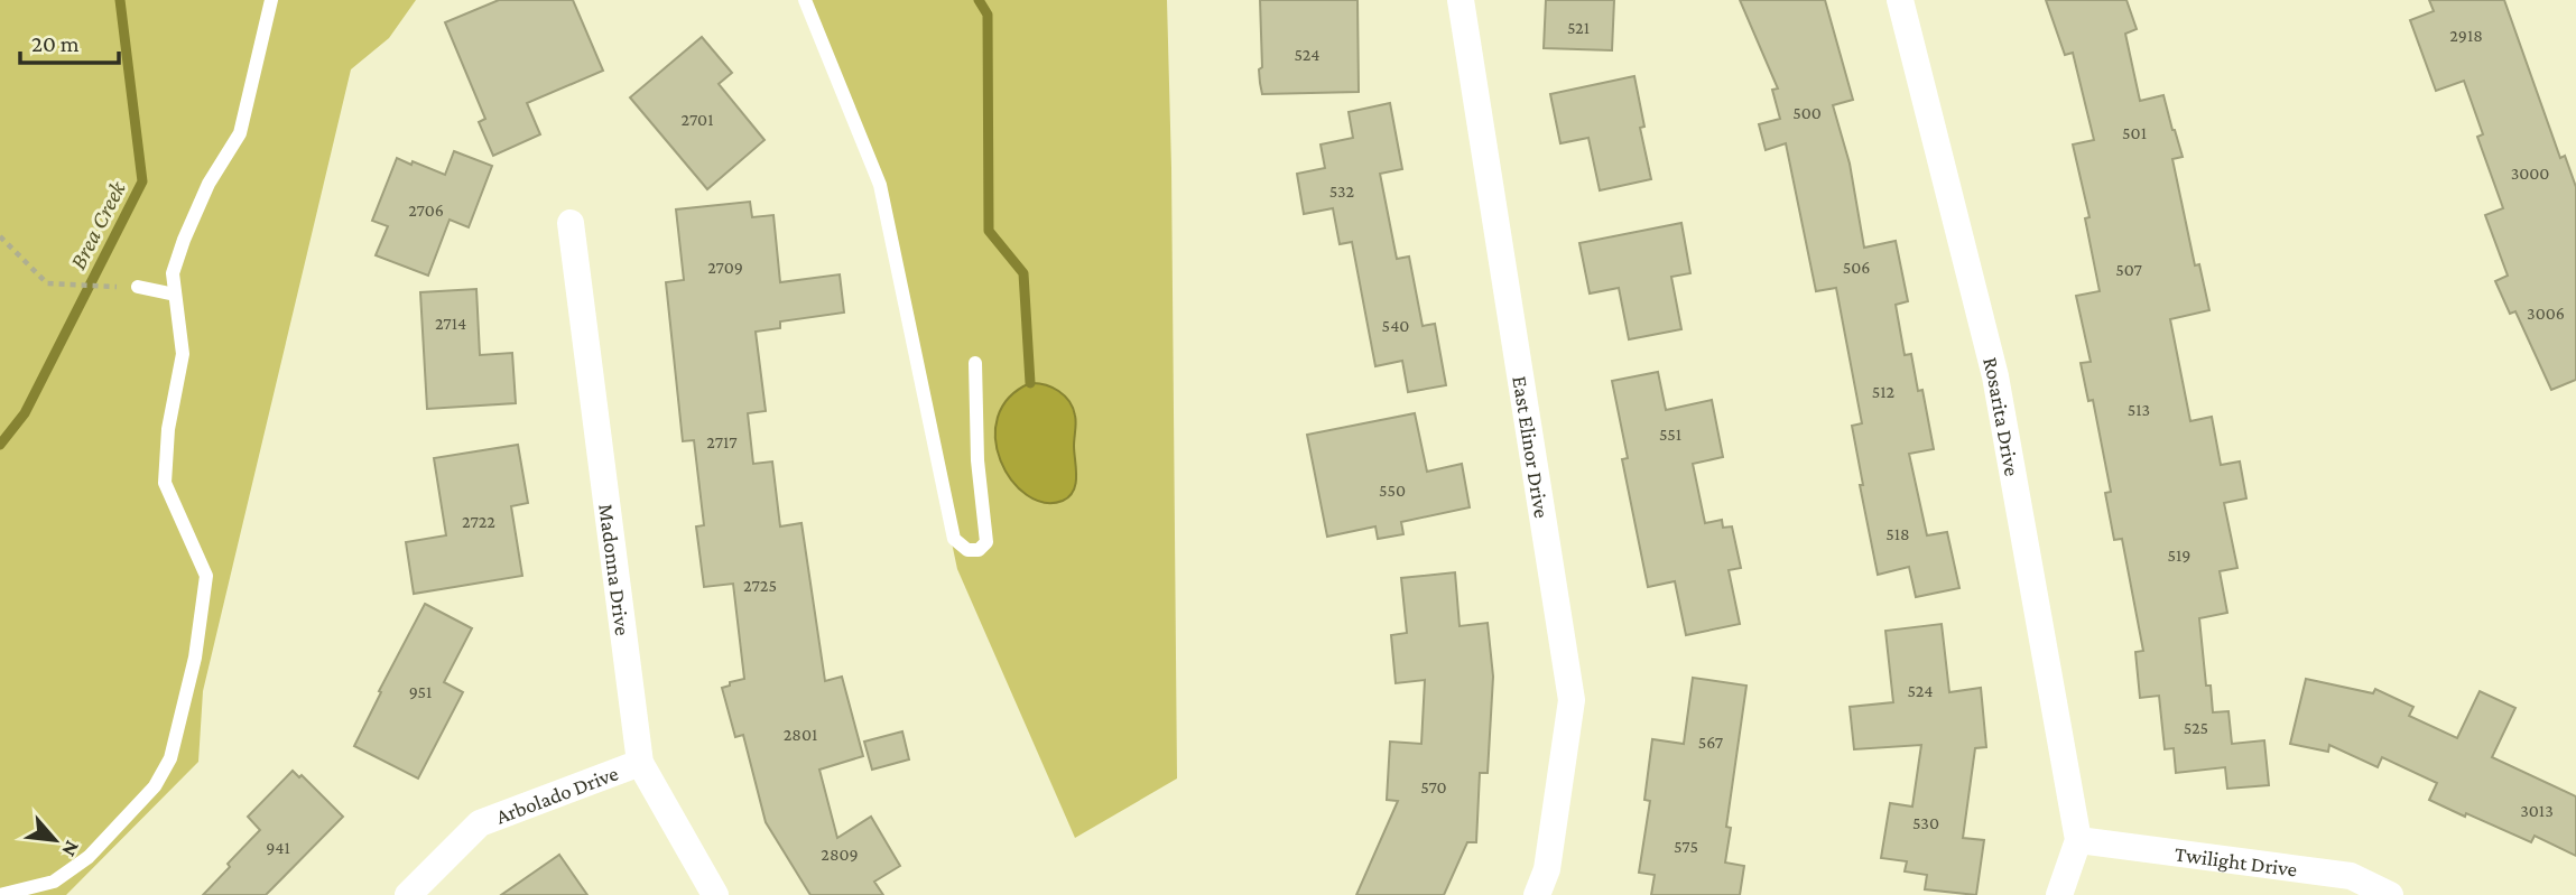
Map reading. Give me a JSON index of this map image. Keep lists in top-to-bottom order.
{
  "streets": {
    "street": [
      "Rosarita Drive",
      "East Elinor Drive",
      "Madonna Drive",
      "Arbolado Drive",
      "Twilight Drive"
    ]
  },
  "crossings": [
    ["Rosarita Drive", "Twilight Drive"],
    ["Madonna Drive", "Arbolado Drive"]
  ],
  "water": ["Brea Creek"],
  "house_numbers": [
    "521",
    "2918",
    "524",
    "500",
    "2701",
    "501",
    "3000",
    "532",
    "2706",
    "2709",
    "506",
    "507",
    "3006",
    "2714",
    "540",
    "512",
    "513",
    "551",
    "2717",
    "550",
    "2722",
    "518",
    "519",
    "2725",
    "524",
    "951",
    "525",
    "2801",
    "567",
    "570",
    "3013",
    "530",
    "575",
    "941",
    "2809"
  ],
  "scale_bar": "20 m",
  "north": "bottom right"
}
